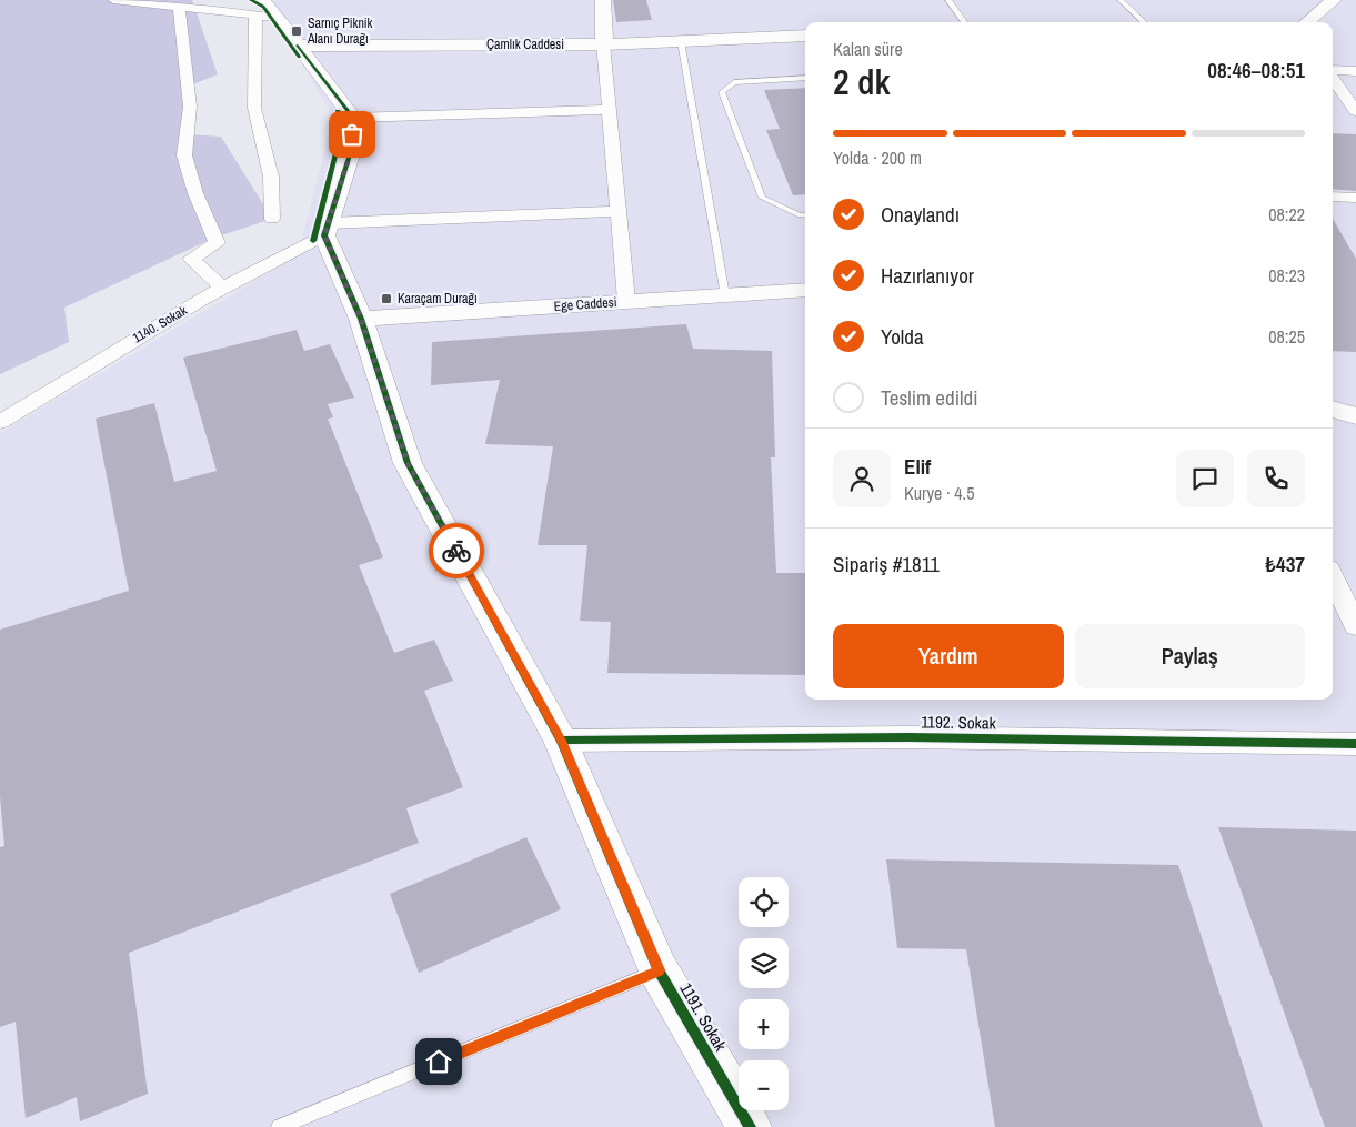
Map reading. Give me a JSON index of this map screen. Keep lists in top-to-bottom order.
{
  "streets": {
    "street": [
      "Çamlık Caddesi",
      "Ege Caddesi",
      "1140. Sokak",
      "1192. Sokak",
      "1191. Sokak"
    ]
  },
  "crossings": [
    ["Ege Caddesi", "1191. Sokak"],
    ["1140. Sokak", "1191. Sokak"],
    ["1192. Sokak", "1191. Sokak"]
  ],
  "places": {
    "transit": ["Sarnıç Piknik Alanı Durağı", "Karaçam Durağı"]
  },
  "page": {
    "heading": ["2 dk", "Kalan süre", "08:46–08:51"],
    "panel": [
      "Elif",
      "Kurye · 4.5",
      "Sipariş #1811",
      "₺437"
    ],
    "bar": "Yolda · 200 m",
    "list": [
      ["Onaylandı", "08:22"],
      ["Hazırlanıyor", "08:23"],
      ["Yolda", "08:25"],
      "Teslim edildi"
    ],
    "buttons": ["Yardım", "Paylaş"],
    "map_buttons": ["+", "−"]
  }
}
